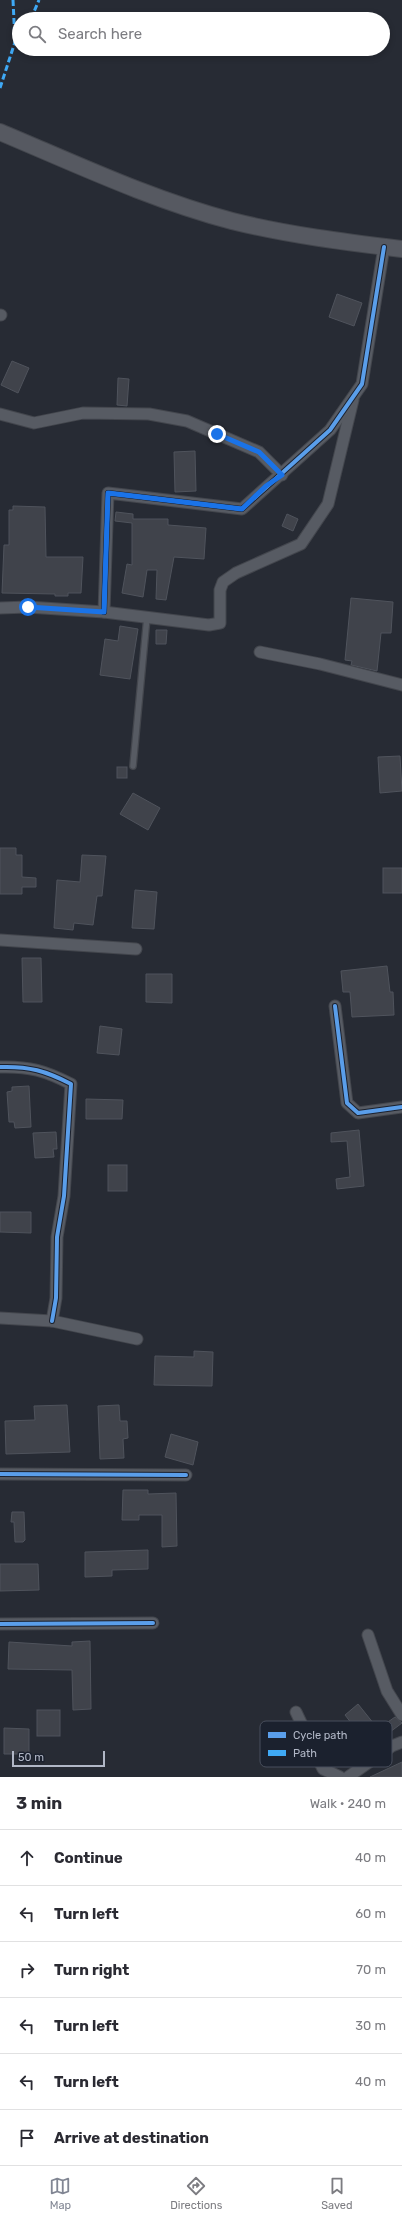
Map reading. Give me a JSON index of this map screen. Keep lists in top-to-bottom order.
{
  "legend": ["Cycle path", "Path"],
  "scale_bar": "50 m",
  "page": {
    "search": "Search here",
    "scale": "50 m",
    "heading": ["3 min", "Walk · 240 m"],
    "list": [
      ["Continue", "40 m"],
      ["Turn left", "60 m"],
      ["Turn right", "70 m"],
      ["Turn left", "30 m"],
      ["Turn left", "40 m"],
      "Arrive at destination"
    ],
    "nav": ["Map", "Directions", "Saved"]
  }
}
